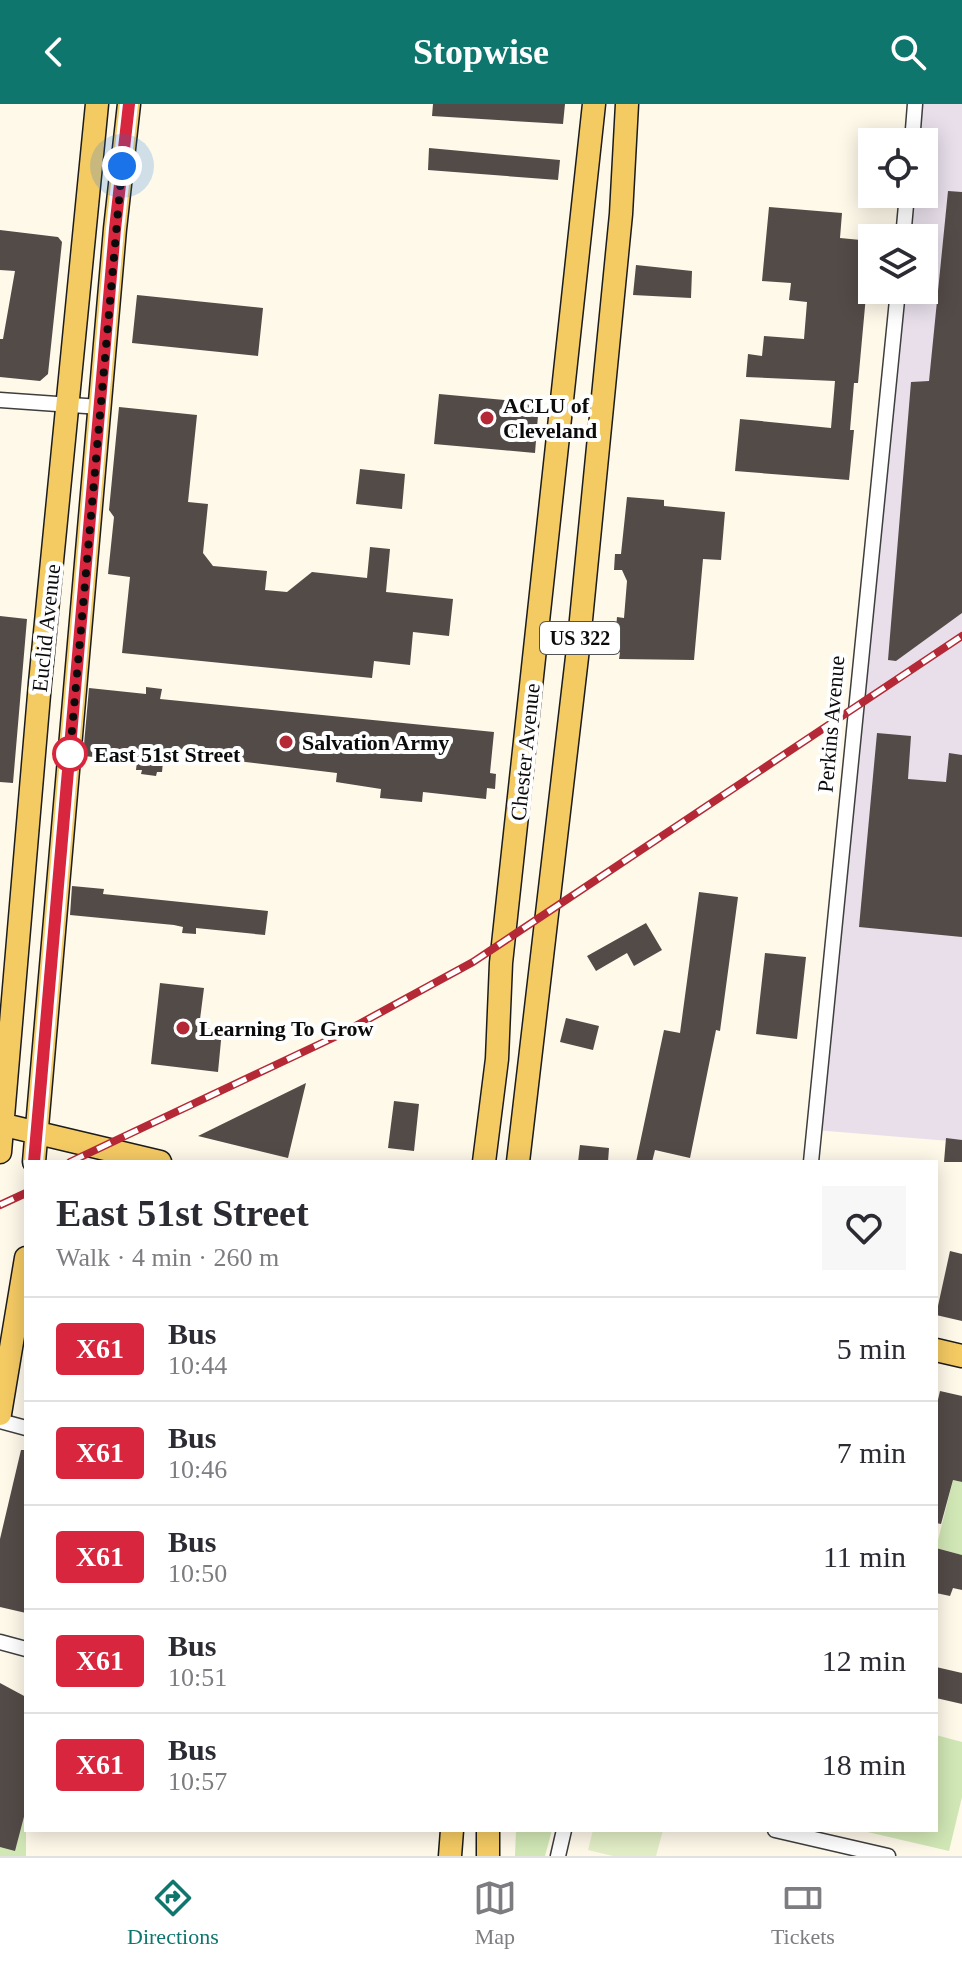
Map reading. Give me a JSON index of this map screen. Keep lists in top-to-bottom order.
{
  "streets": {
    "main road": ["Euclid Avenue", "US 322", "Chester Avenue"],
    "street": ["Perkins Avenue"]
  },
  "places": [
    "ACLU of Cleveland",
    "Salvation Army",
    "East 51st Street",
    "Learning To Grow"
  ],
  "lines": ["bus line X61"],
  "page": {
    "header": "Stopwise",
    "heading": ["East 51st Street", "Walk · 4 min · 260 m"],
    "list": [
      {
        "mark": "X61",
        "name": "Bus",
        "note": "10:44",
        "value": "5 min"
      },
      {
        "mark": "X61",
        "name": "Bus",
        "note": "10:46",
        "value": "7 min"
      },
      {
        "mark": "X61",
        "name": "Bus",
        "note": "10:50",
        "value": "11 min"
      },
      {
        "mark": "X61",
        "name": "Bus",
        "note": "10:51",
        "value": "12 min"
      },
      {
        "mark": "X61",
        "name": "Bus",
        "note": "10:57",
        "value": "18 min"
      }
    ],
    "tabs": ["Directions", "Map", "Tickets"]
  }
}
